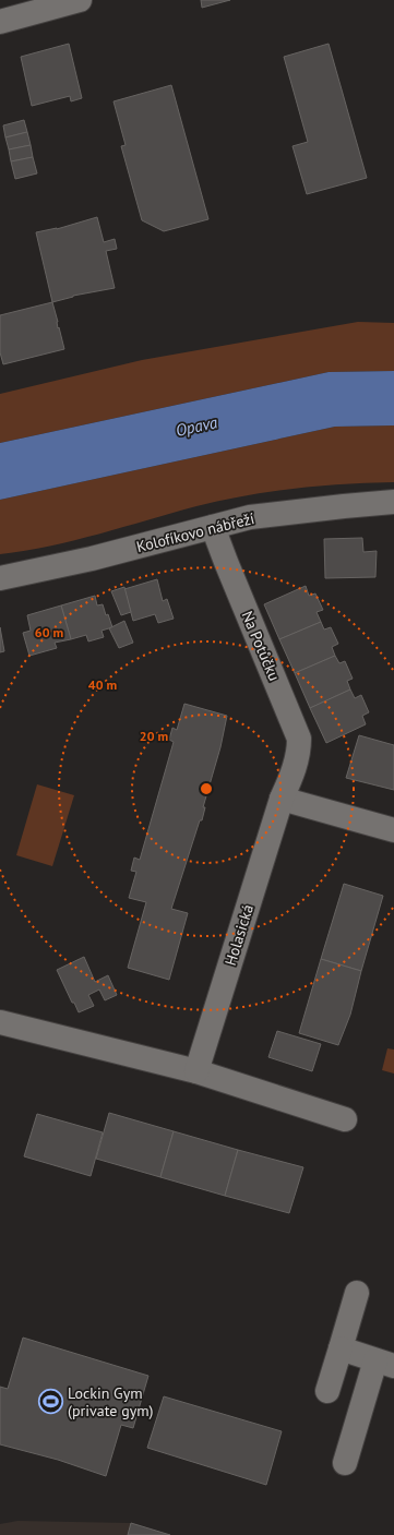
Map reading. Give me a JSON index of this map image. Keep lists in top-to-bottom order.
{
  "streets": {
    "street": ["Kolofíkovo nábřeží", "Na Potůčku", "Holasická"]
  },
  "crossings": [
    ["Kolofíkovo nábřeží", "Na Potůčku"],
    ["Na Potůčku", "Holasická"]
  ],
  "water": ["Opava"],
  "places": {
    "sports": ["Lockin Gym (private gym)"]
  },
  "rings": ["60 m", "40 m", "20 m"]
}
